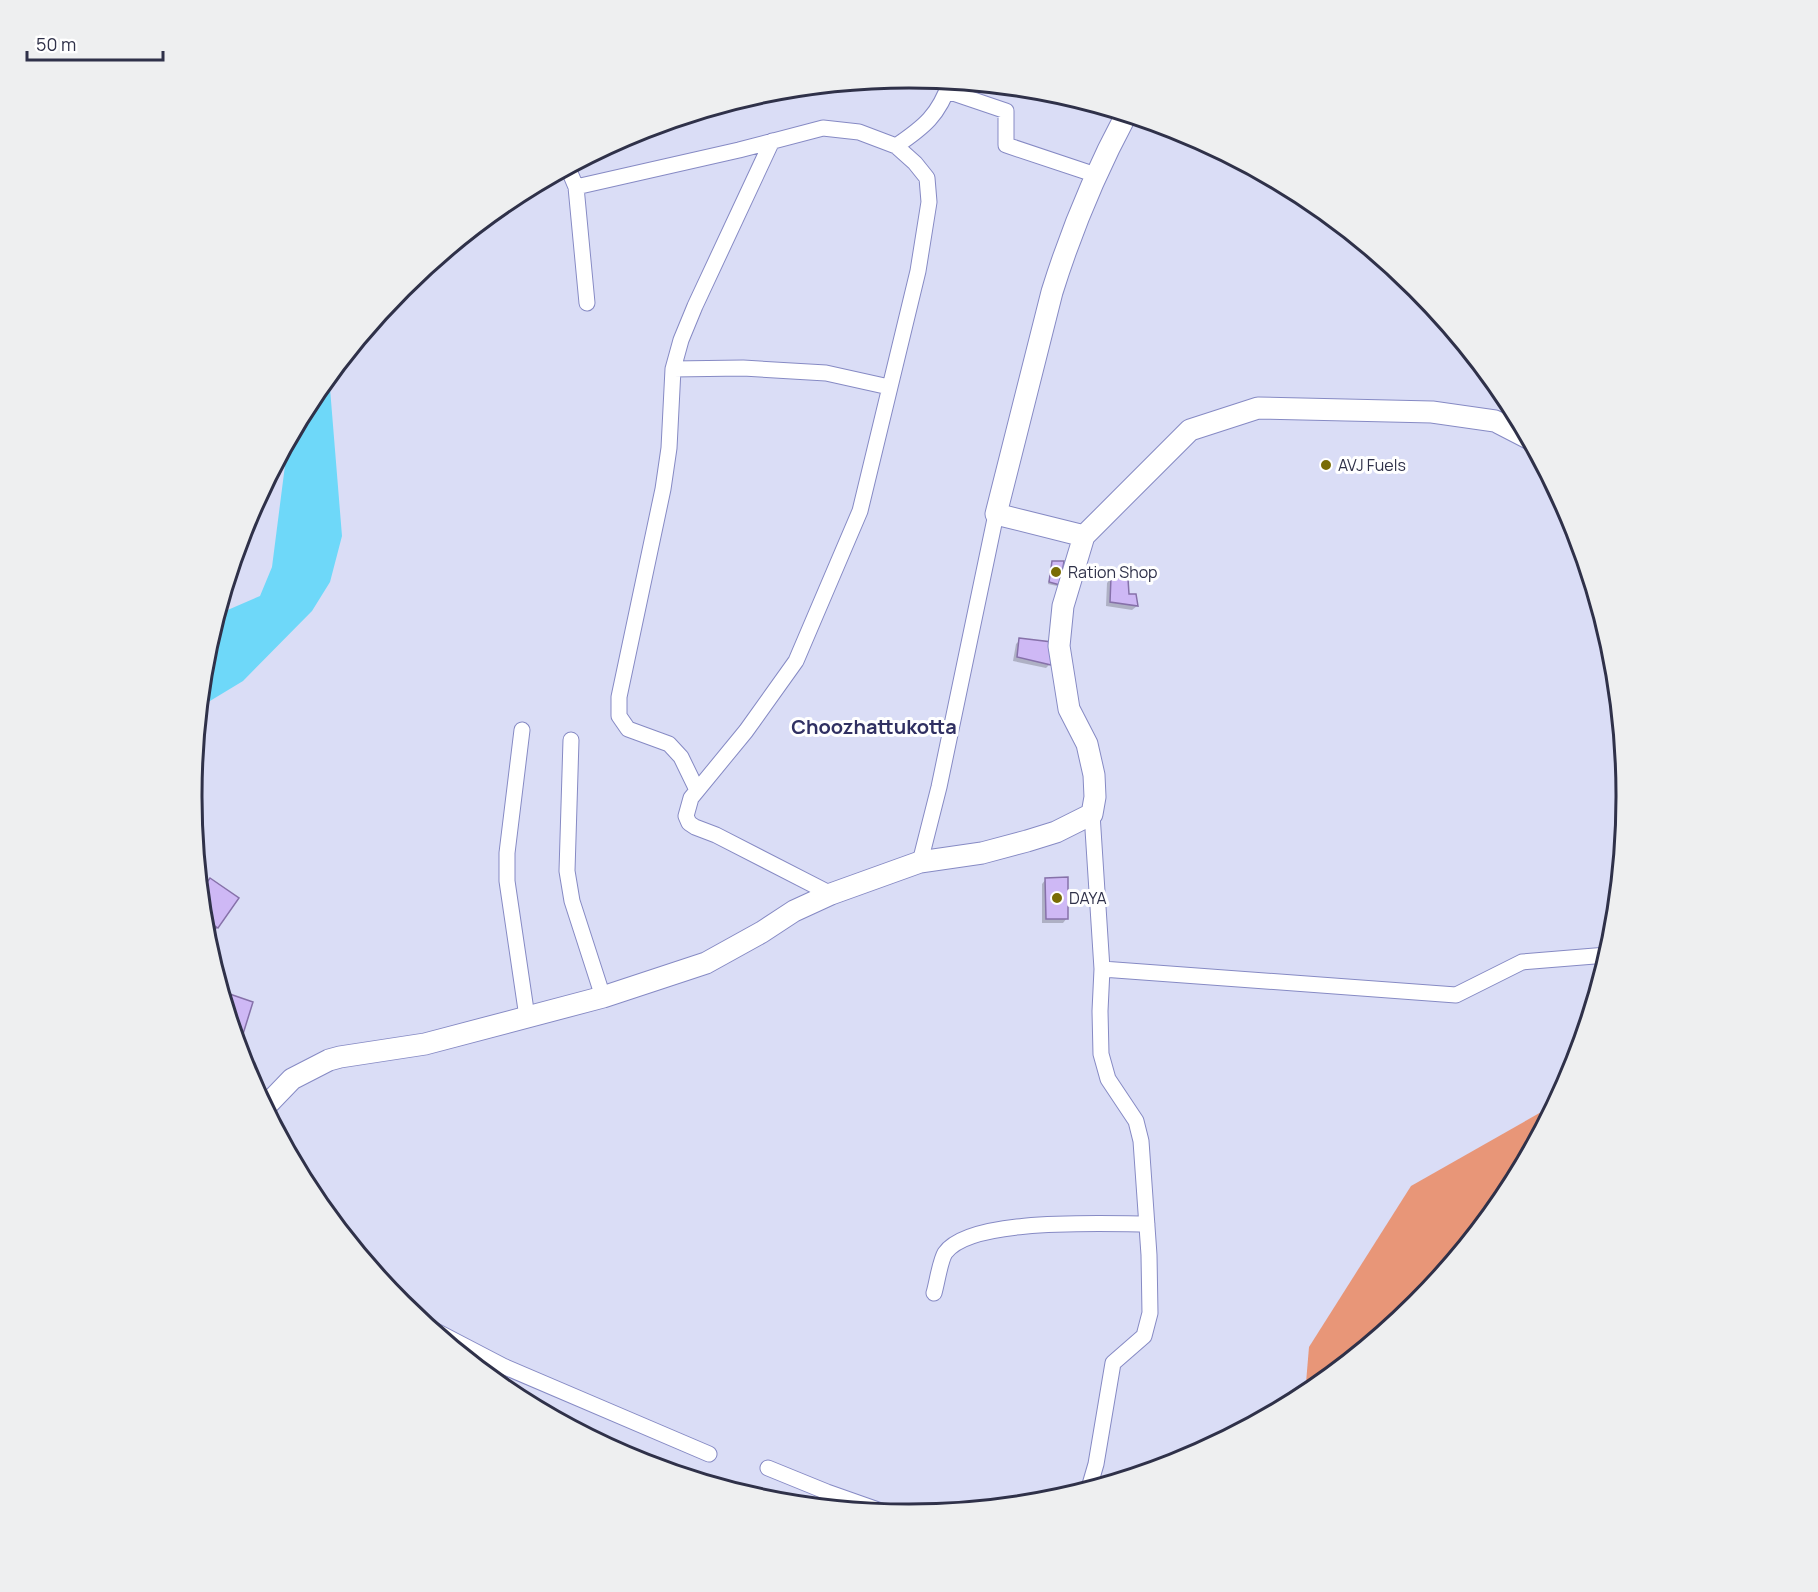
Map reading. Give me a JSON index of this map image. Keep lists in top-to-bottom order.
{
  "districts": ["Choozhattukotta"],
  "places": ["AVJ Fuels", "Ration Shop", "DAYA"],
  "scale_bar": "50 m"
}
